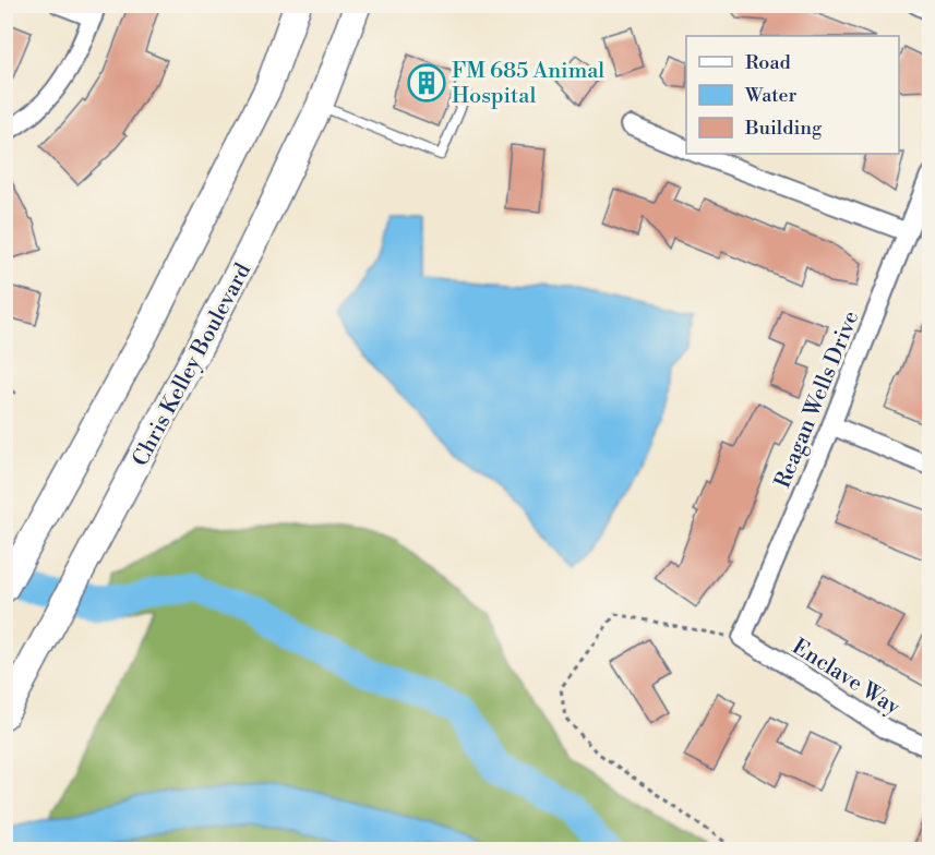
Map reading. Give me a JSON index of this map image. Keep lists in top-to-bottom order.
{
  "streets": {
    "main road": ["Chris Kelley Boulevard"],
    "street": ["Reagan Wells Drive", "Enclave Way"]
  },
  "crossings": [
    ["Reagan Wells Drive", "Enclave Way"]
  ],
  "places": {
    "building": ["FM 685 Animal Hospital"]
  },
  "legend": ["Road", "Water", "Building"]
}
